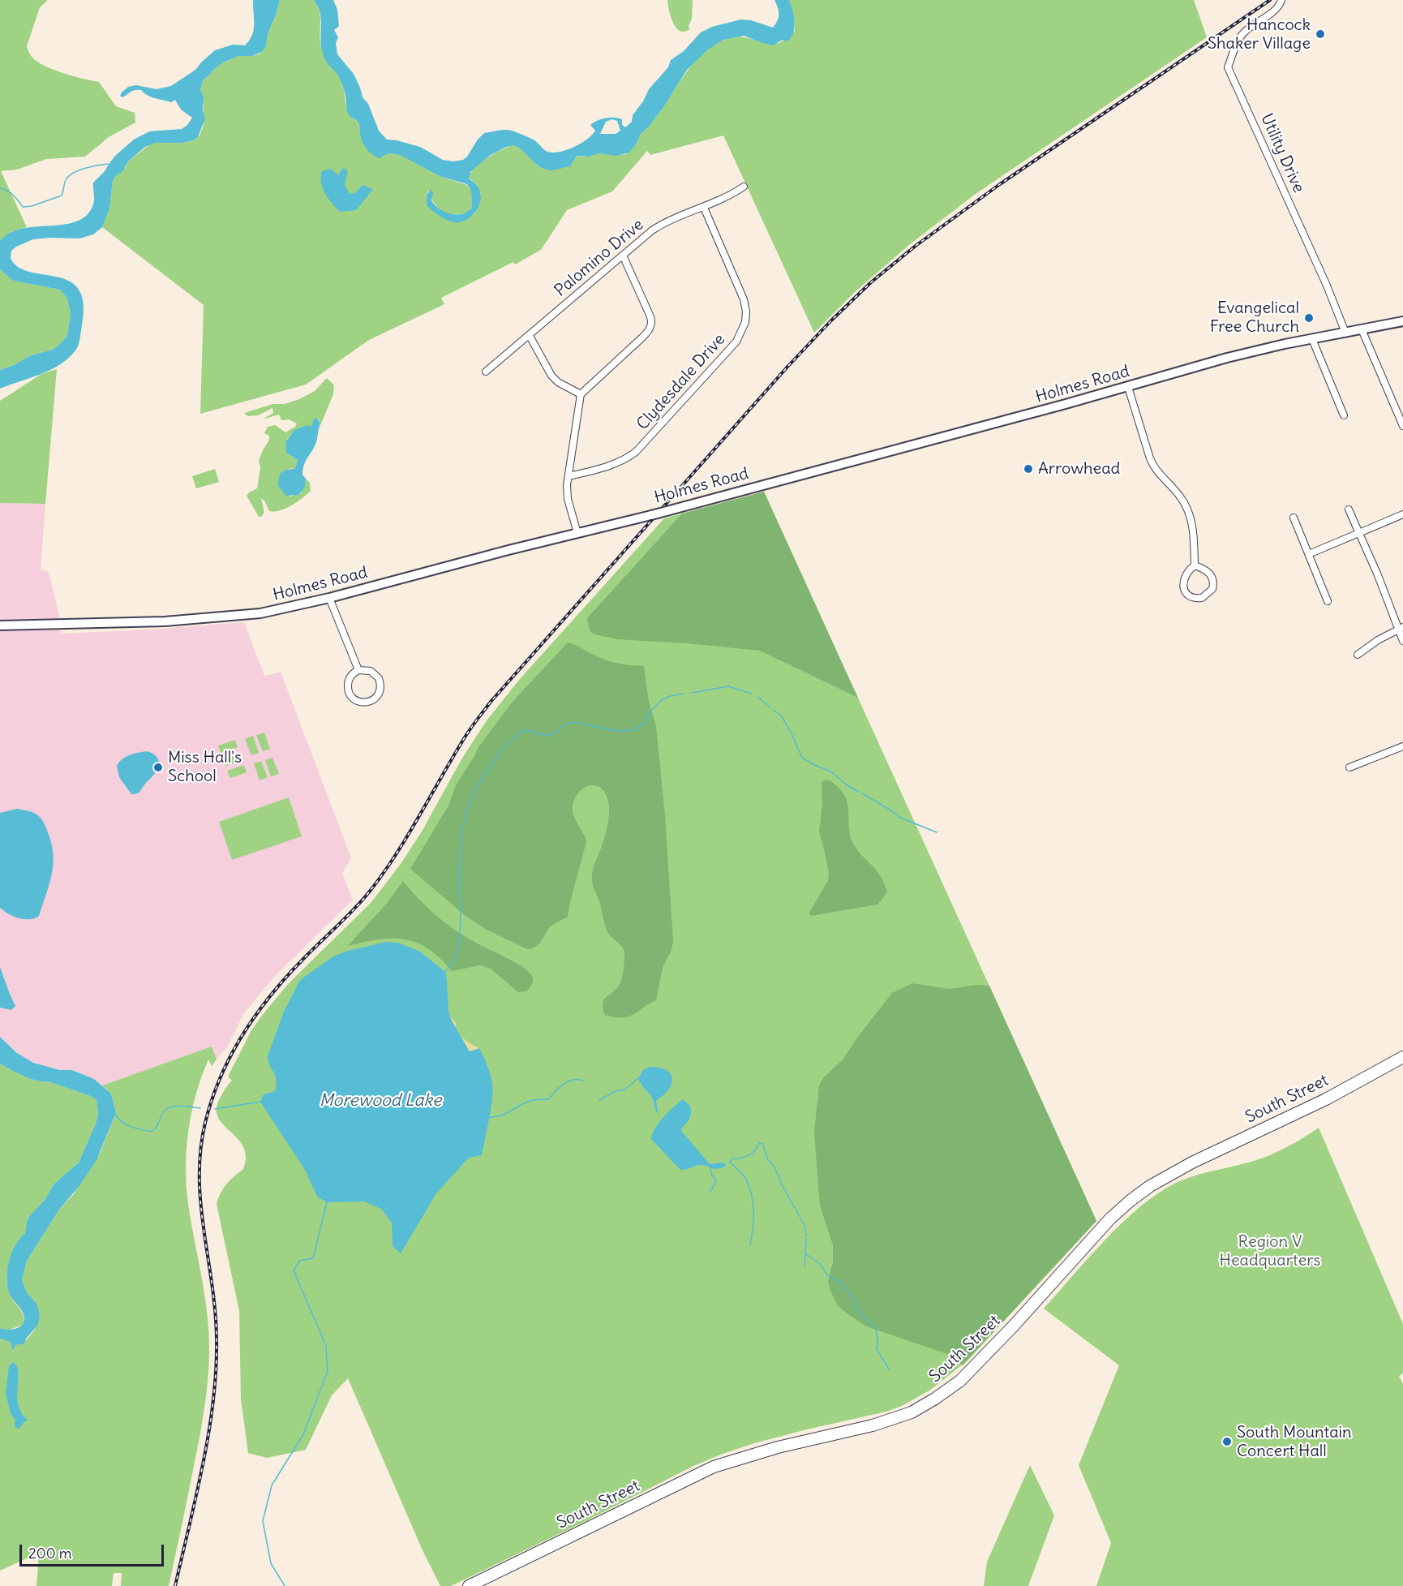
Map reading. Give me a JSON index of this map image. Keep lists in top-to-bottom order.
{
  "streets": {
    "highway": ["South Street"],
    "street": [
      "Utility Drive",
      "Palomino Drive",
      "Clydesdale Drive",
      "Holmes Road"
    ]
  },
  "crossings": [
    ["Utility Drive", "Holmes Road"],
    ["Palomino Drive", "Clydesdale Drive"]
  ],
  "water": ["Morewood Lake"],
  "parks": ["Region V Headquarters"],
  "places": [
    "Hancock Shaker Village",
    "Evangelical Free Church",
    "Arrowhead",
    "Miss Hall's School",
    "South Mountain Concert Hall"
  ],
  "scale_bar": "200 m"
}
